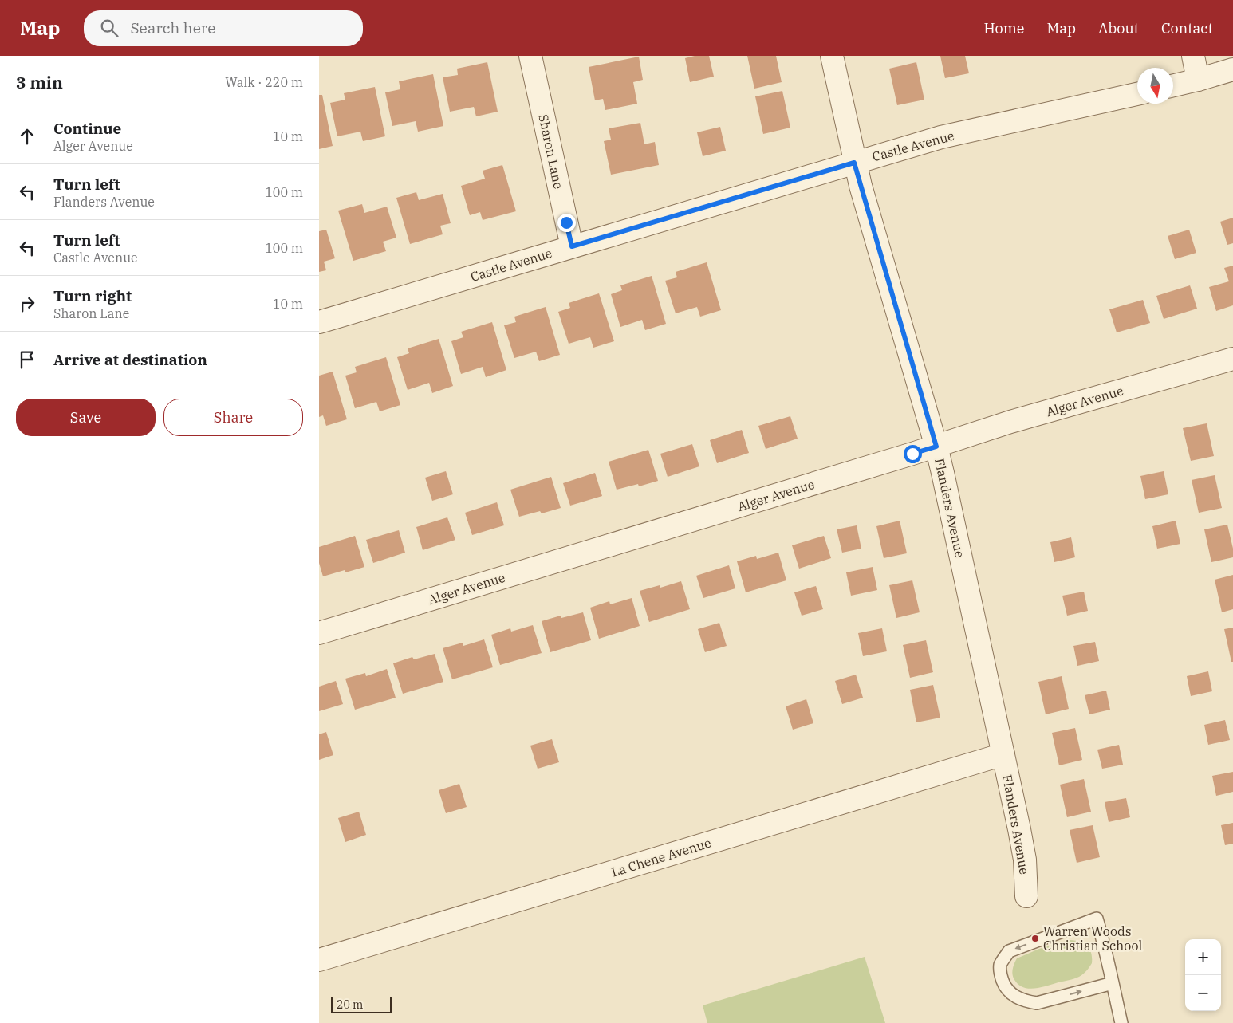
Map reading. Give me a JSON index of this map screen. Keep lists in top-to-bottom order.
{
  "streets": {
    "street": [
      "Castle Avenue",
      "Sharon Lane",
      "Alger Avenue",
      "Flanders Avenue",
      "La Chene Avenue"
    ]
  },
  "crossings": [
    ["Castle Avenue", "Sharon Lane"],
    ["Castle Avenue", "Flanders Avenue"],
    ["Alger Avenue", "Flanders Avenue"],
    ["Flanders Avenue", "La Chene Avenue"]
  ],
  "places": ["Warren Woods Christian School"],
  "scale_bar": "20 m",
  "north": "bottom",
  "page": {
    "header": "Map",
    "search": "Search here",
    "nav": [
      "Home",
      "Map",
      "About",
      "Contact"
    ],
    "heading": ["3 min", "Walk · 220 m"],
    "list": [
      ["Continue", "Alger Avenue", "10 m"],
      ["Turn left", "Flanders Avenue", "100 m"],
      ["Turn left", "Castle Avenue", "100 m"],
      ["Turn right", "Sharon Lane", "10 m"],
      "Arrive at destination"
    ],
    "buttons": ["Save", "Share"],
    "map_buttons": ["+", "−"],
    "scale": "20 m"
  }
}
